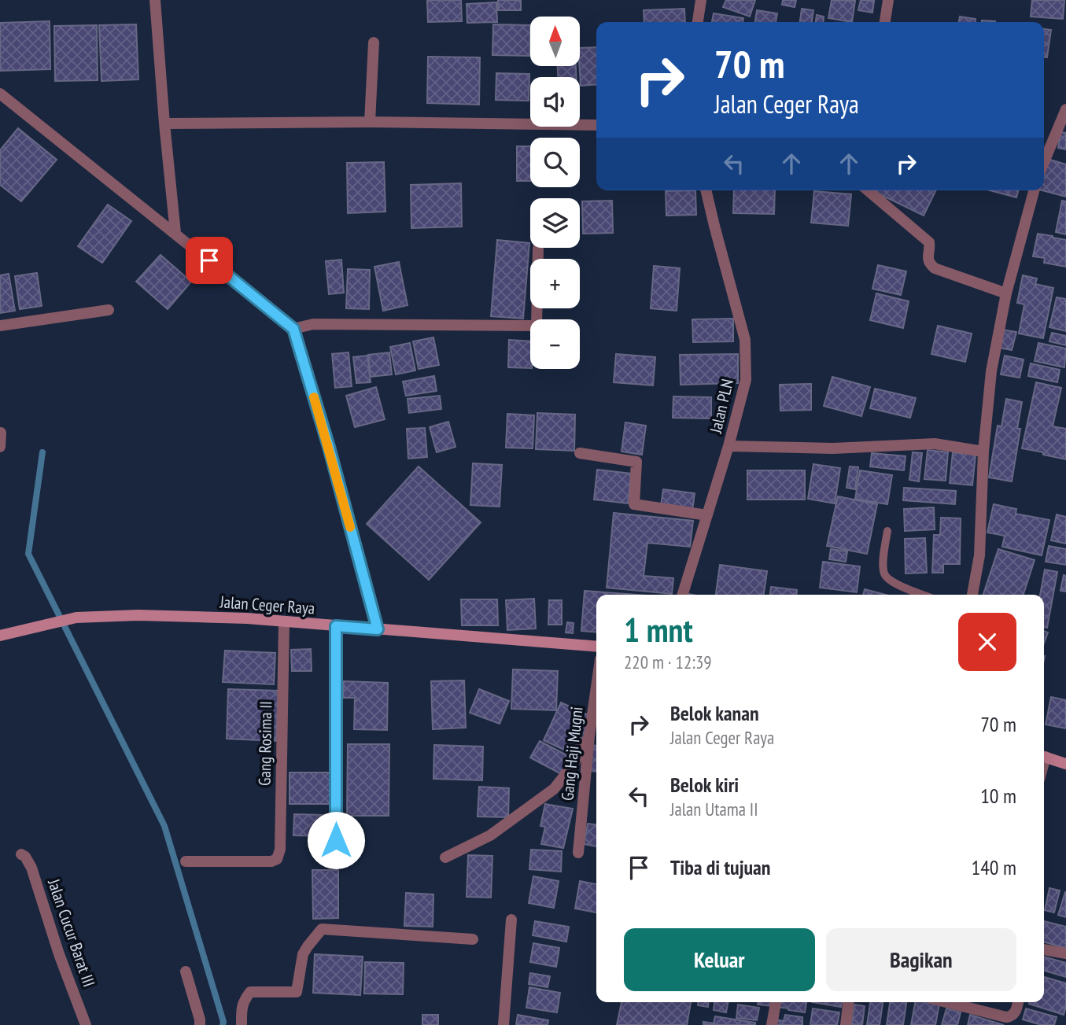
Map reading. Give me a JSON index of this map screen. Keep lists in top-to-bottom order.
{
  "streets": {
    "main road": ["Jalan Ceger Raya"],
    "street": [
      "Jalan PLN",
      "Gang Rosima II",
      "Gang Haji Mugni",
      "Jalan Cucur Barat III"
    ]
  },
  "crossings": [
    ["Jalan Ceger Raya", "Gang Rosima II"]
  ],
  "north": "top",
  "page": {
    "map_buttons": ["+", "−"],
    "turn": ["70 m", "Jalan Ceger Raya"],
    "heading": ["1 mnt", "220 m · 12:39"],
    "list": [
      {
        "name": "Belok kanan",
        "note": "Jalan Ceger Raya",
        "value": "70 m"
      },
      {
        "name": "Belok kiri",
        "note": "Jalan Utama II",
        "value": "10 m"
      },
      {
        "name": "Tiba di tujuan",
        "value": "140 m"
      }
    ],
    "buttons": ["Keluar", "Bagikan"]
  }
}
